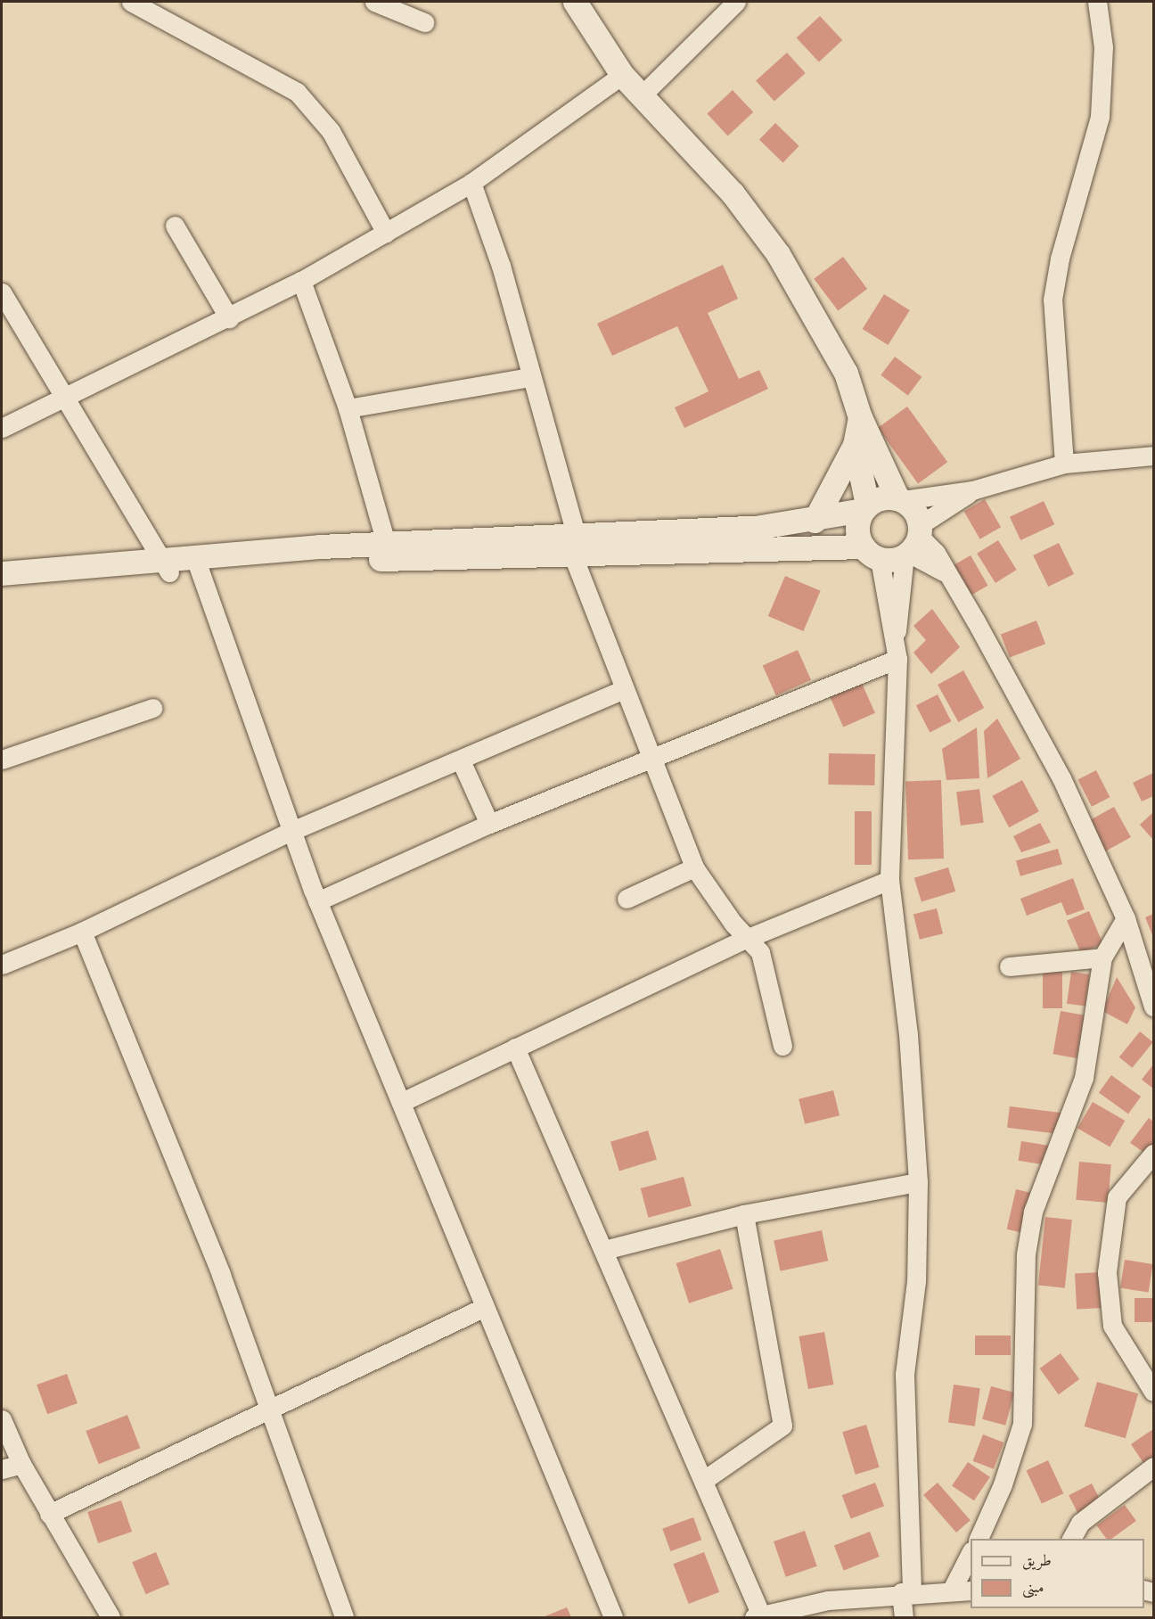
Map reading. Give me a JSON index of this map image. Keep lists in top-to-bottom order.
{
  "legend": ["طريق", "مبنى"]
}
